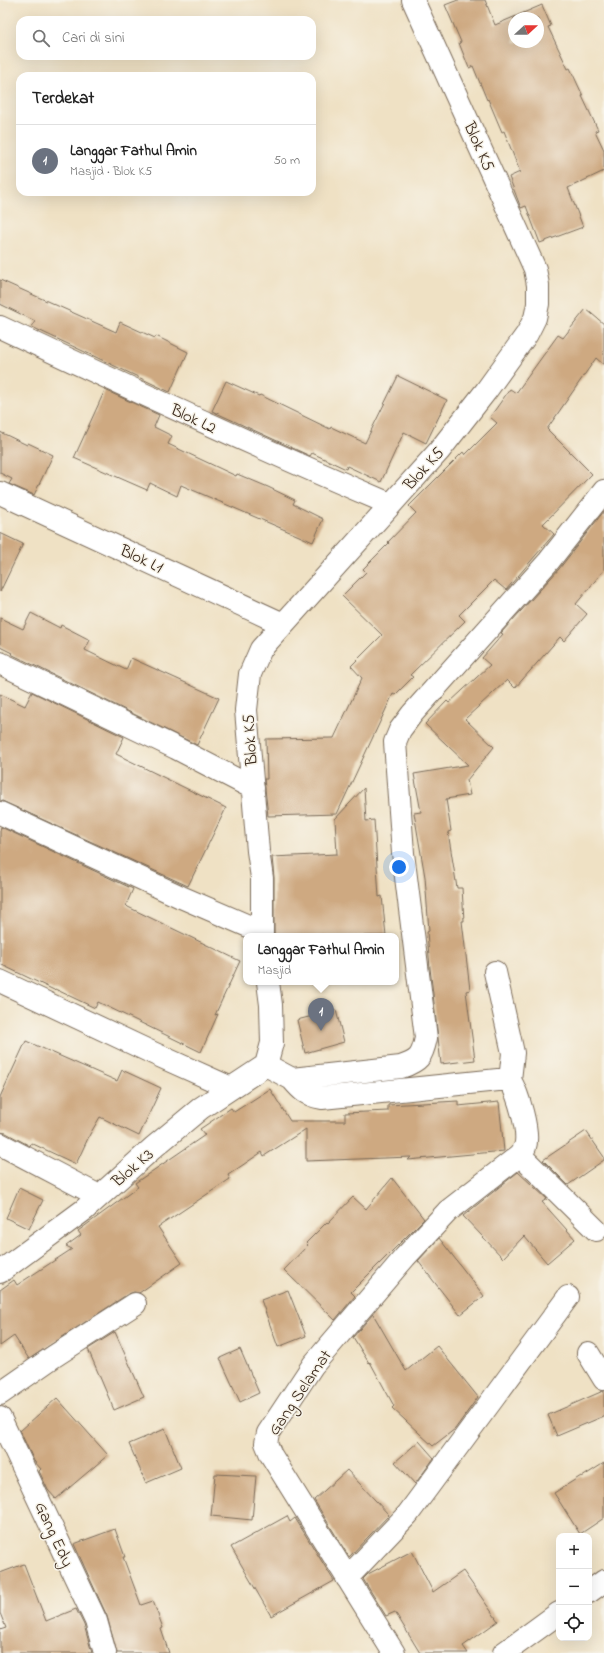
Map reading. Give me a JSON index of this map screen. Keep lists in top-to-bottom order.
{
  "streets": {
    "street": [
      "Blok K5",
      "Blok L2",
      "Blok L1",
      "Blok K3",
      "Gang Selamat",
      "Gang Edy"
    ]
  },
  "crossings": [
    ["Blok K5", "Blok L2"],
    ["Blok K5", "Blok L1"]
  ],
  "north": "right",
  "page": {
    "search": "Cari di sini",
    "heading": "Terdekat",
    "list": [
      {
        "mark": "1",
        "name": "Langgar Fathul Amin",
        "note": "Masjid · Blok K5",
        "value": "50 m"
      }
    ],
    "popup": ["Langgar Fathul Amin", "Masjid"],
    "pins": "1",
    "map_buttons": ["+", "−"]
  }
}
